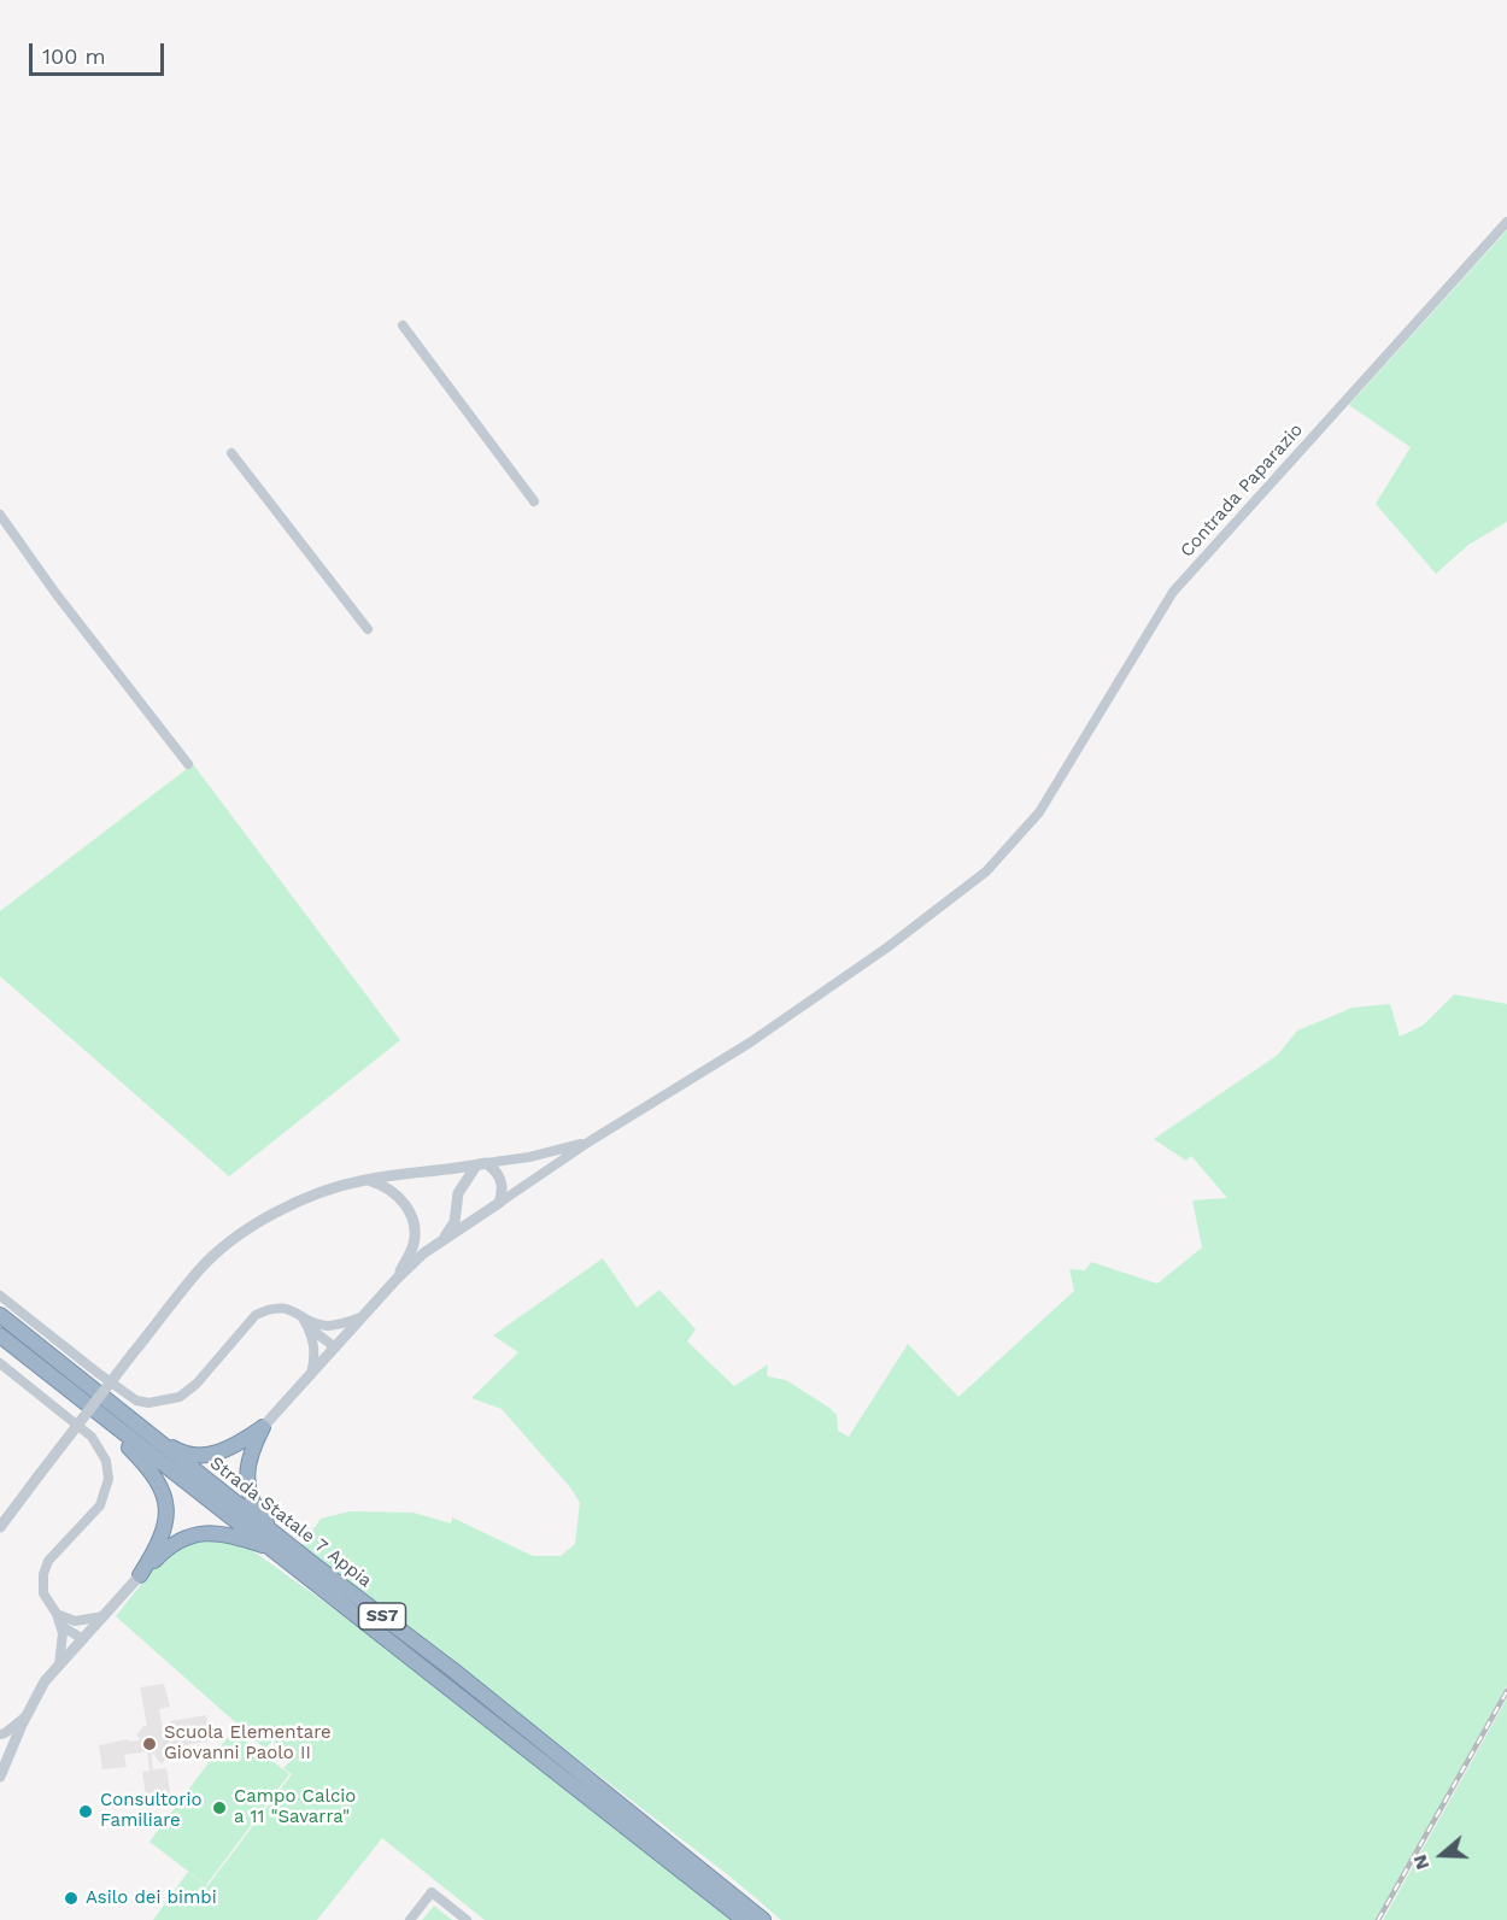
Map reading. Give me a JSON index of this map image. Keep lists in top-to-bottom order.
{
  "streets": {
    "highway": ["Strada Statale 7 Appia", "SS7"],
    "street": ["Contrada Paparazio"]
  },
  "places": [
    "Scuola Elementare Giovanni Paolo II",
    "Campo Calcio a 11 \"Savarra\"",
    "Consultorio Familiare",
    "Asilo dei bimbi"
  ],
  "scale_bar": "100 m",
  "north": "left"
}
